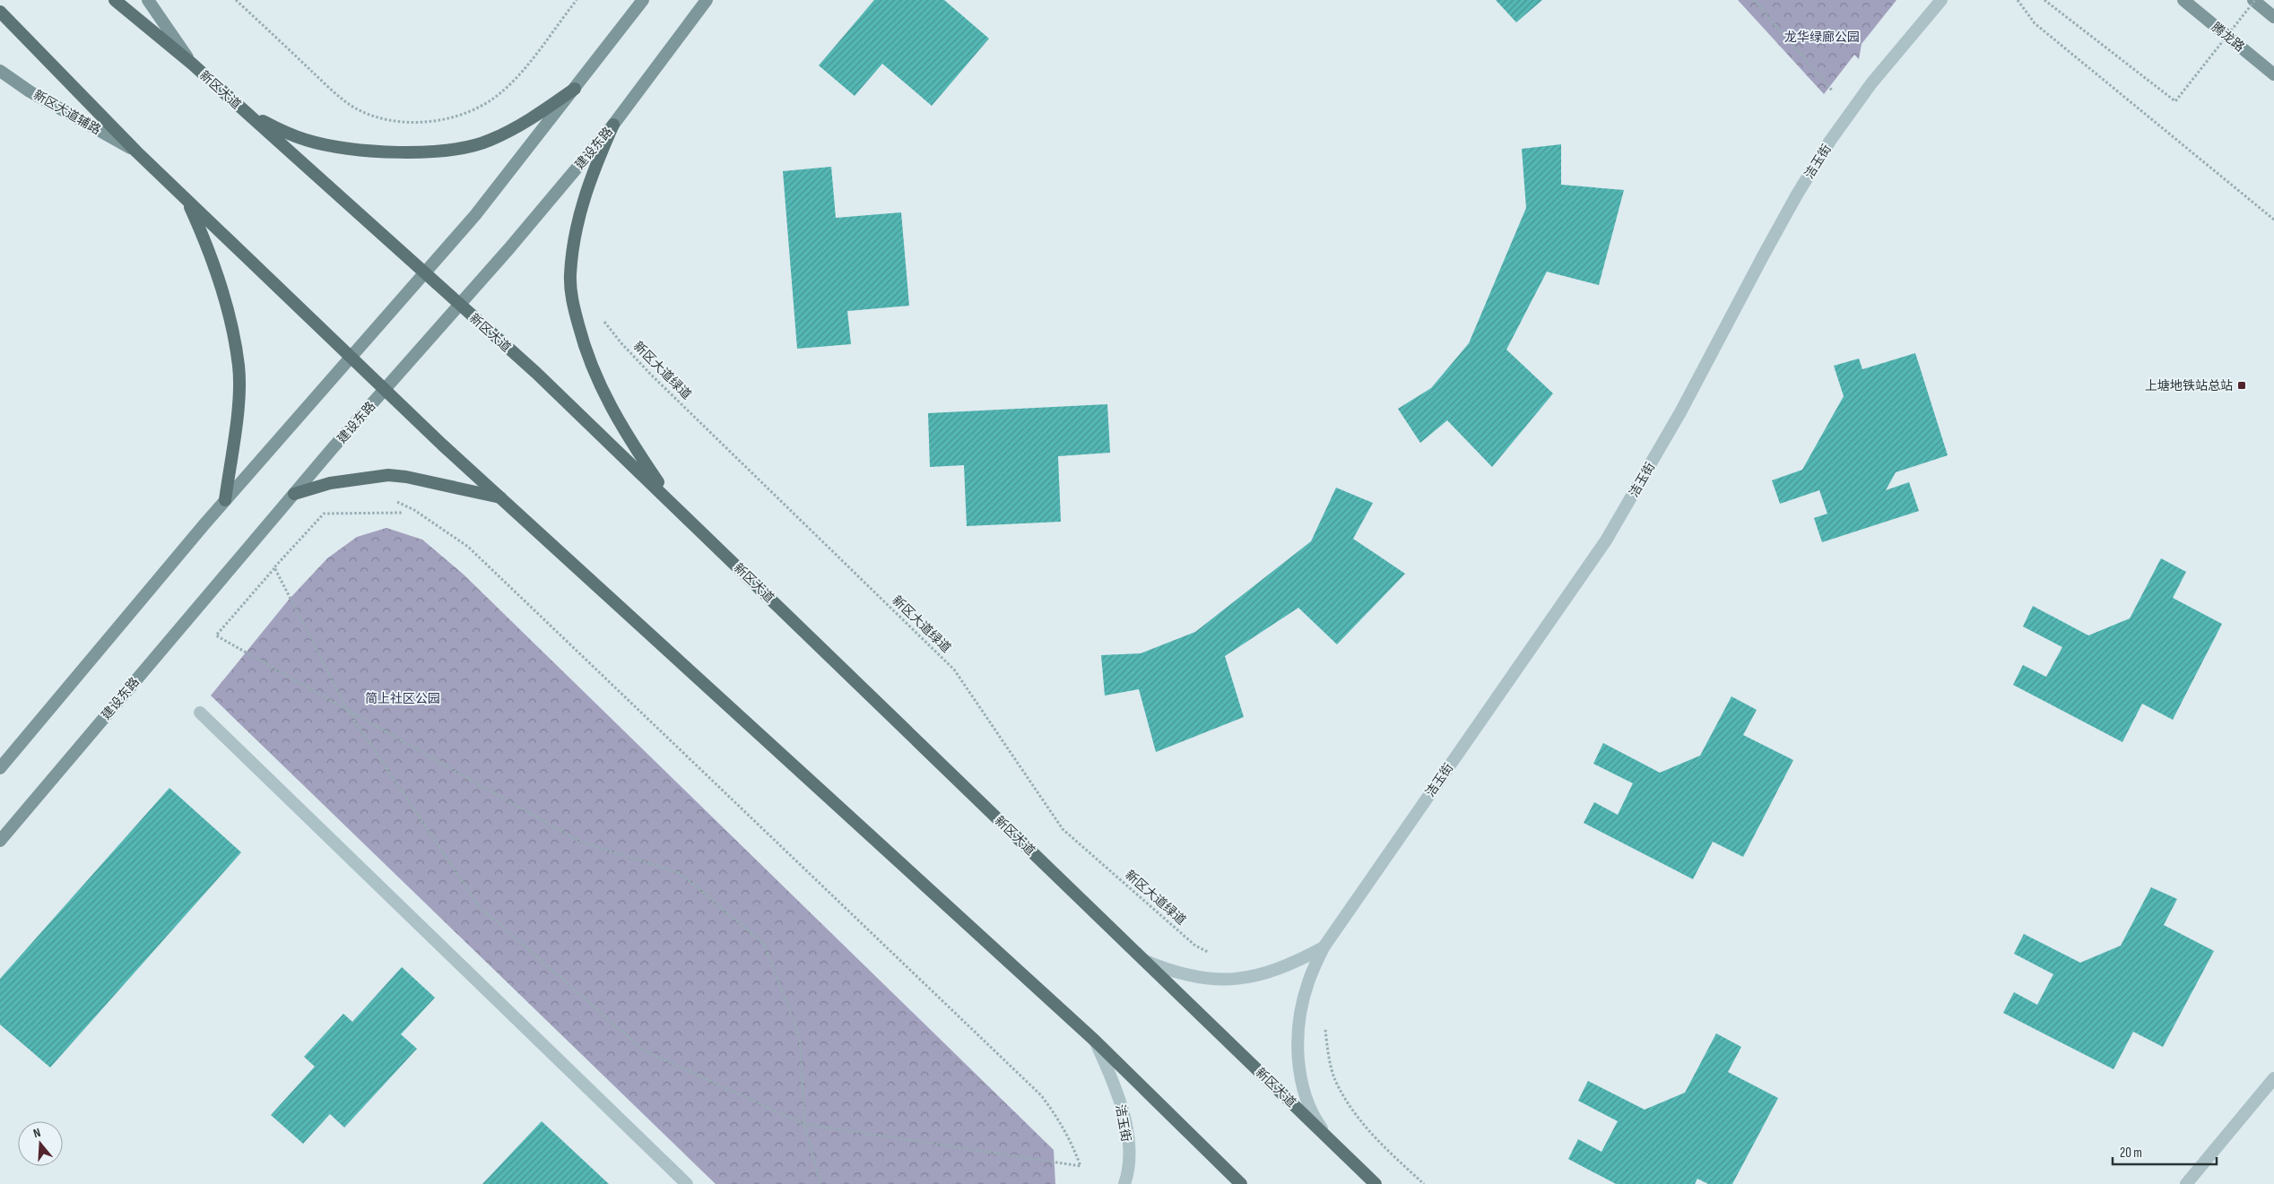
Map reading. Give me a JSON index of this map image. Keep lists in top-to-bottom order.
{
  "streets": {
    "main road": [
      "腾龙路",
      "新区大道",
      "新区大道辅路",
      "建设东路"
    ],
    "street": ["洁玉街"],
    "path": ["新区大道绿道"]
  },
  "crossings": [
    ["新区大道", "建设东路"],
    ["新区大道", "洁玉街"]
  ],
  "parks": ["龙华绿廊公园", "简上社区公园"],
  "places": {
    "transit": ["上塘地铁站总站"]
  },
  "scale_bar": "20 m",
  "north": "top"
}
